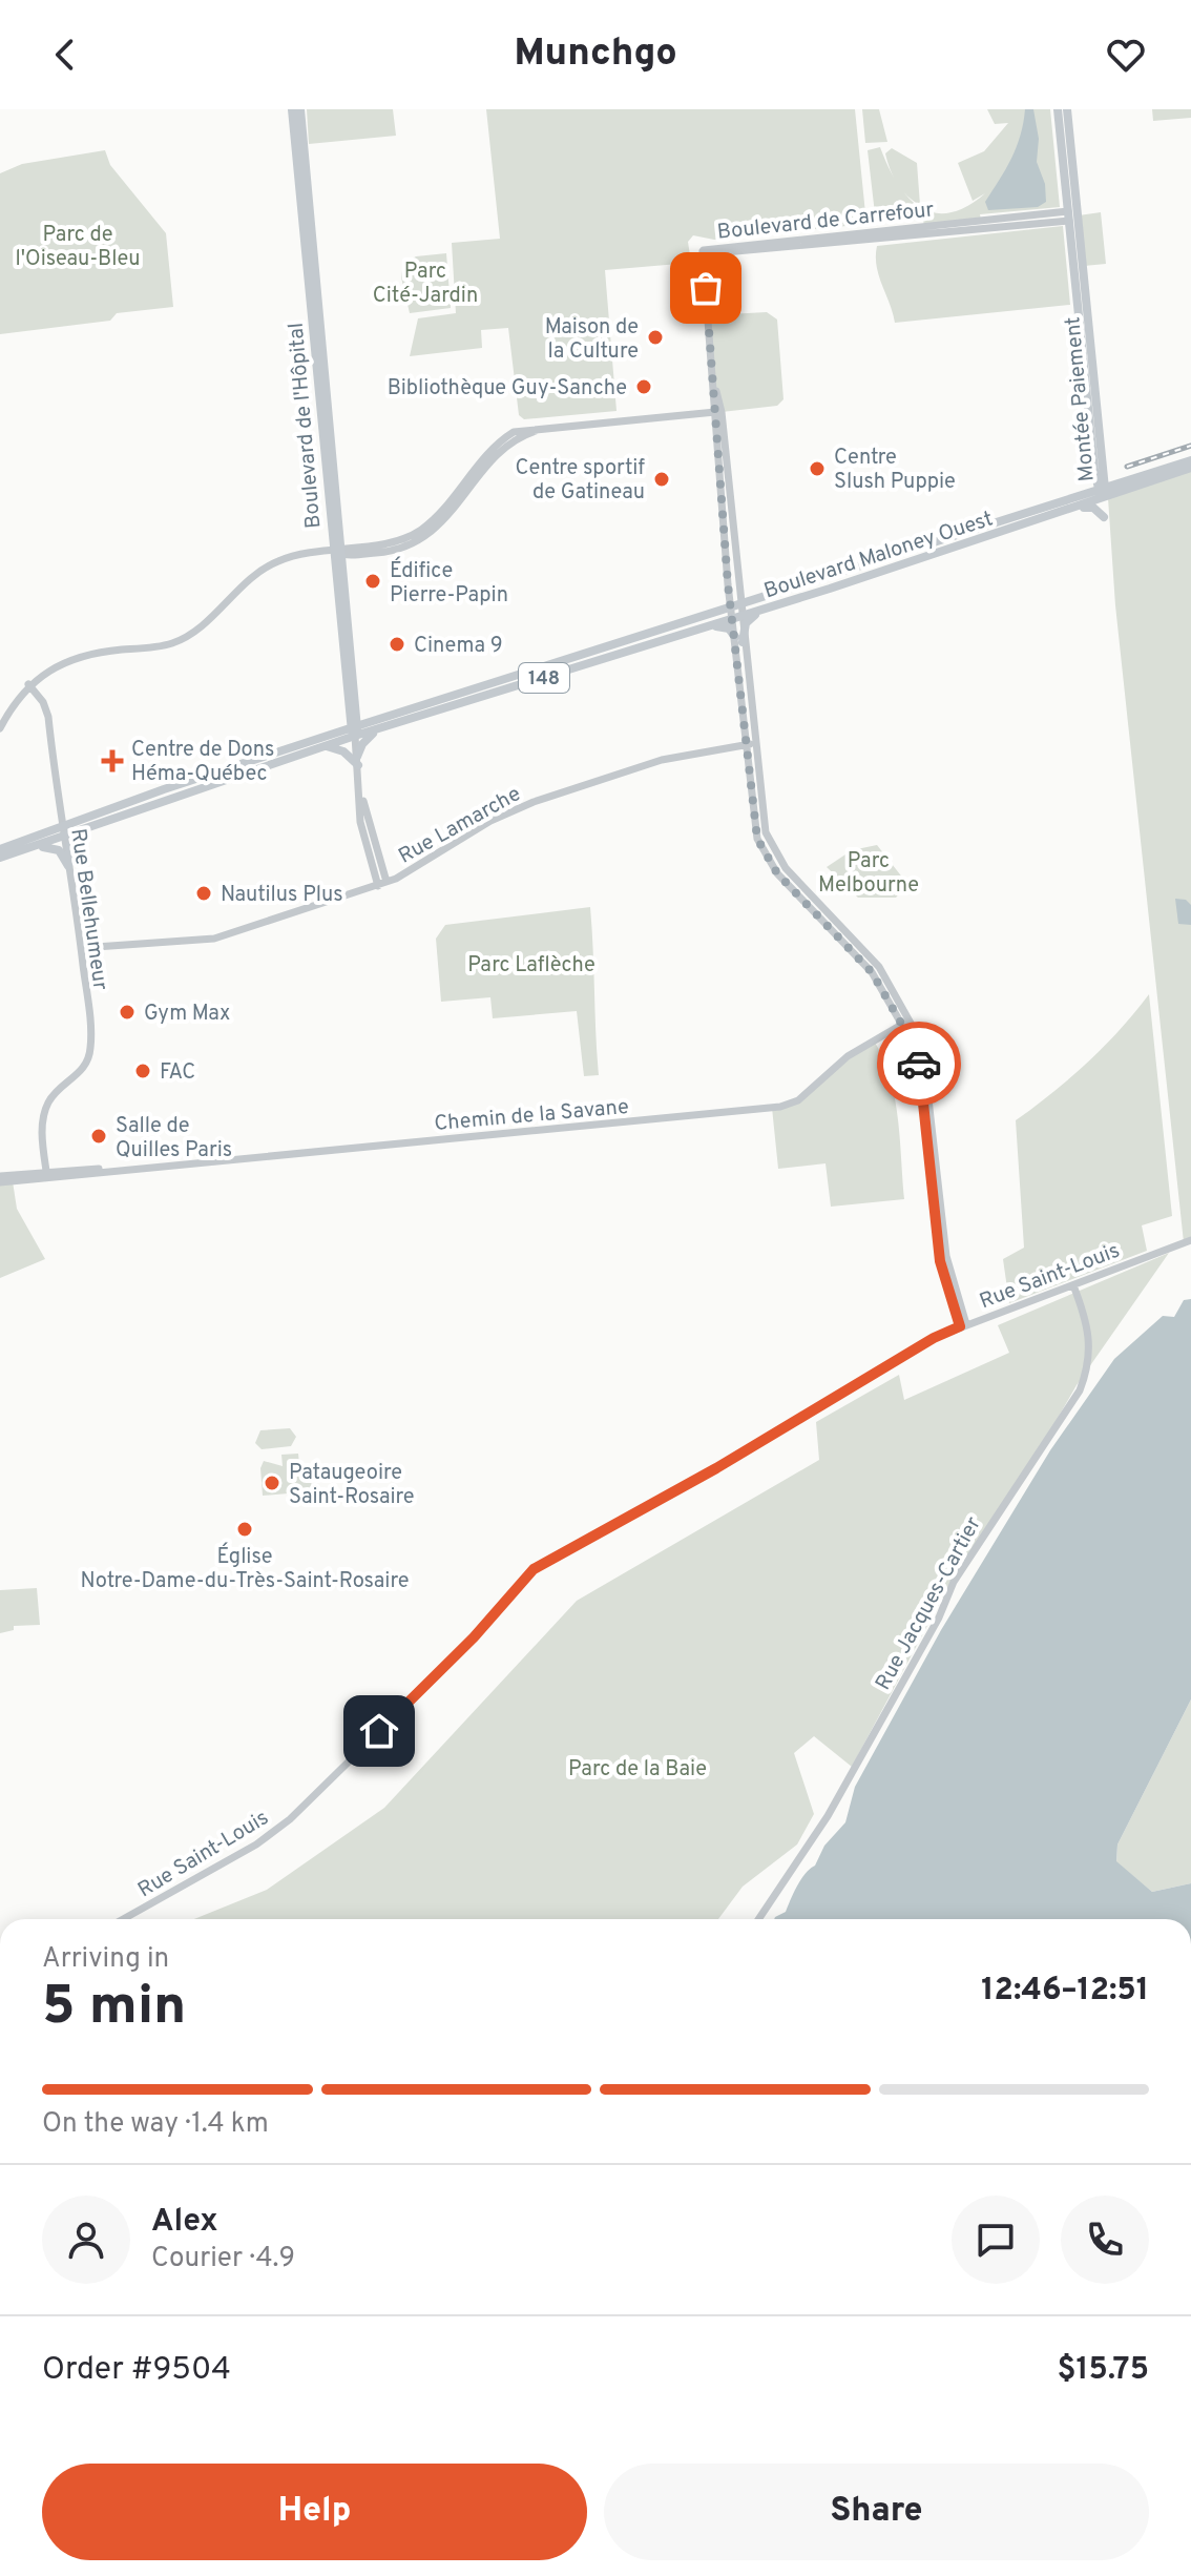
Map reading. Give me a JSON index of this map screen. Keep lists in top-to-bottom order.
{
  "streets": {
    "main road": [
      "Montée Paiement",
      "Boulevard de l'Hôpital",
      "Boulevard Maloney Ouest",
      "148"
    ],
    "street": [
      "Boulevard de Carrefour",
      "Rue Lamarche",
      "Rue Bellehumeur",
      "Chemin de la Savane",
      "Rue Saint-Louis",
      "Rue Jacques-Cartier"
    ]
  },
  "crossings": [
    ["Boulevard de Carrefour", "Montée Paiement"],
    ["Montée Paiement", "Boulevard Maloney Ouest"],
    ["Boulevard de l'Hôpital", "Boulevard Maloney Ouest"],
    ["Boulevard de l'Hôpital", "Rue Lamarche"],
    ["Boulevard Maloney Ouest", "Rue Bellehumeur"],
    ["Rue Lamarche", "Rue Bellehumeur"],
    ["Rue Bellehumeur", "Chemin de la Savane"],
    ["Rue Saint-Louis", "Rue Jacques-Cartier"]
  ],
  "parks": [
    "Parc de l'Oiseau-Bleu",
    "Parc Cité-Jardin",
    "Parc Melbourne",
    "Parc Laflèche",
    "Parc de la Baie"
  ],
  "places": {
    "other": [
      "Maison de la Culture",
      "Bibliothèque Guy-Sanche",
      "Centre Slush Puppie",
      "Centre sportif de Gatineau",
      "Édifice Pierre-Papin",
      "Cinema 9",
      "Nautilus Plus",
      "Gym Max",
      "FAC",
      "Salle de Quilles Paris",
      "Pataugeoire Saint-Rosaire",
      "Église Notre-Dame-du-Très-Saint-Rosaire"
    ],
    "health": ["Centre de Dons Héma-Québec"]
  },
  "page": {
    "header": "Munchgo",
    "heading": ["5 min", "Arriving in", "12:46–12:51"],
    "panel": [
      "Alex",
      "Courier · 4.9",
      "Order #9504",
      "$15.75"
    ],
    "bar": "On the way · 1.4 km",
    "buttons": ["Help", "Share"]
  }
}
